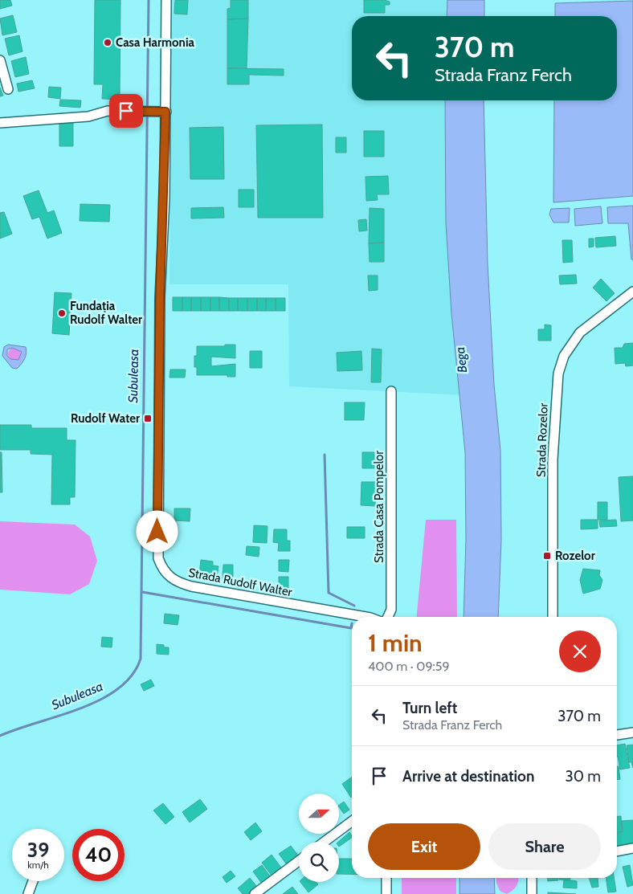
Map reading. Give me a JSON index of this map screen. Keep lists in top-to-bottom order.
{
  "streets": {
    "street": ["Strada Rozelor", "Strada Casa Pompelor", "Strada Rudolf Walter"]
  },
  "water": ["Bega", "Subuleasa"],
  "places": {
    "other": ["Casa Harmonia", "Fundația Rudolf Walter"],
    "transit": ["Rudolf Water", "Rozelor"]
  },
  "north": "right",
  "page": {
    "turn": ["370 m", "Strada Franz Ferch"],
    "heading": ["1 min", "400 m · 09:59"],
    "list": [
      {
        "name": "Turn left",
        "note": "Strada Franz Ferch",
        "value": "370 m"
      },
      {
        "name": "Arrive at destination",
        "value": "30 m"
      }
    ],
    "buttons": ["Exit", "Share"],
    "speed": "39 km/h",
    "limit": "40"
  }
}
